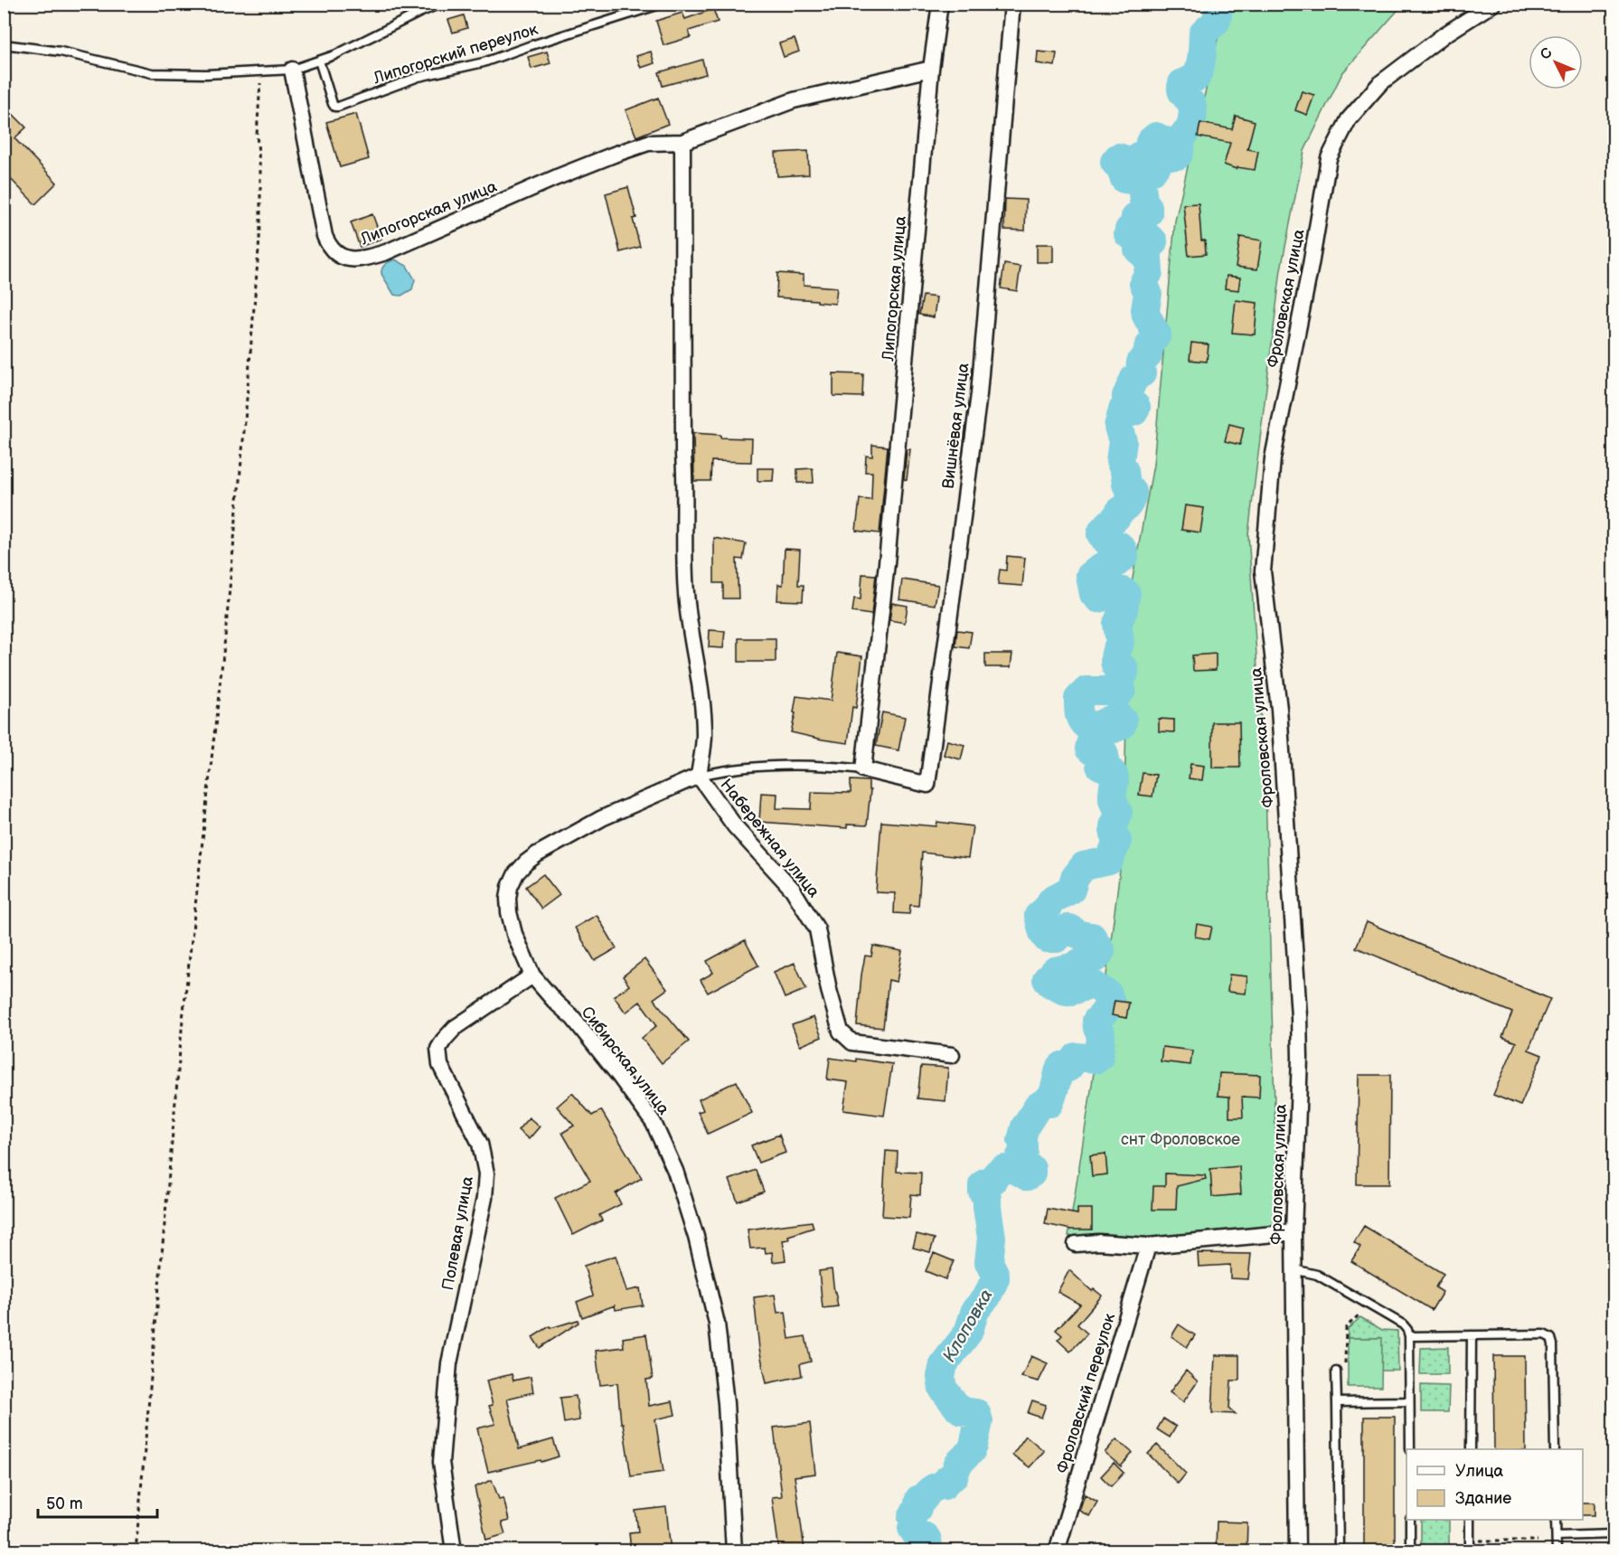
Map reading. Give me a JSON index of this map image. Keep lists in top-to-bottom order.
{
  "streets": {
    "street": [
      "Липогорская улица",
      "Фроловская улица",
      "Вишнёвая улица",
      "Набережная улица",
      "Сибирская улица",
      "Полевая улица",
      "Фроловский переулок"
    ],
    "lane": ["Липогорский переулок"]
  },
  "crossings": [
    ["Липогорская улица", "Вишнёвая улица"],
    ["Набережная улица", "Сибирская улица"],
    ["Сибирская улица", "Полевая улица"]
  ],
  "water": ["Клоповка"],
  "parks": ["снт Фроловское"],
  "legend": ["Улица", "Здание"],
  "scale_bar": "50 m",
  "north": "top left"
}
